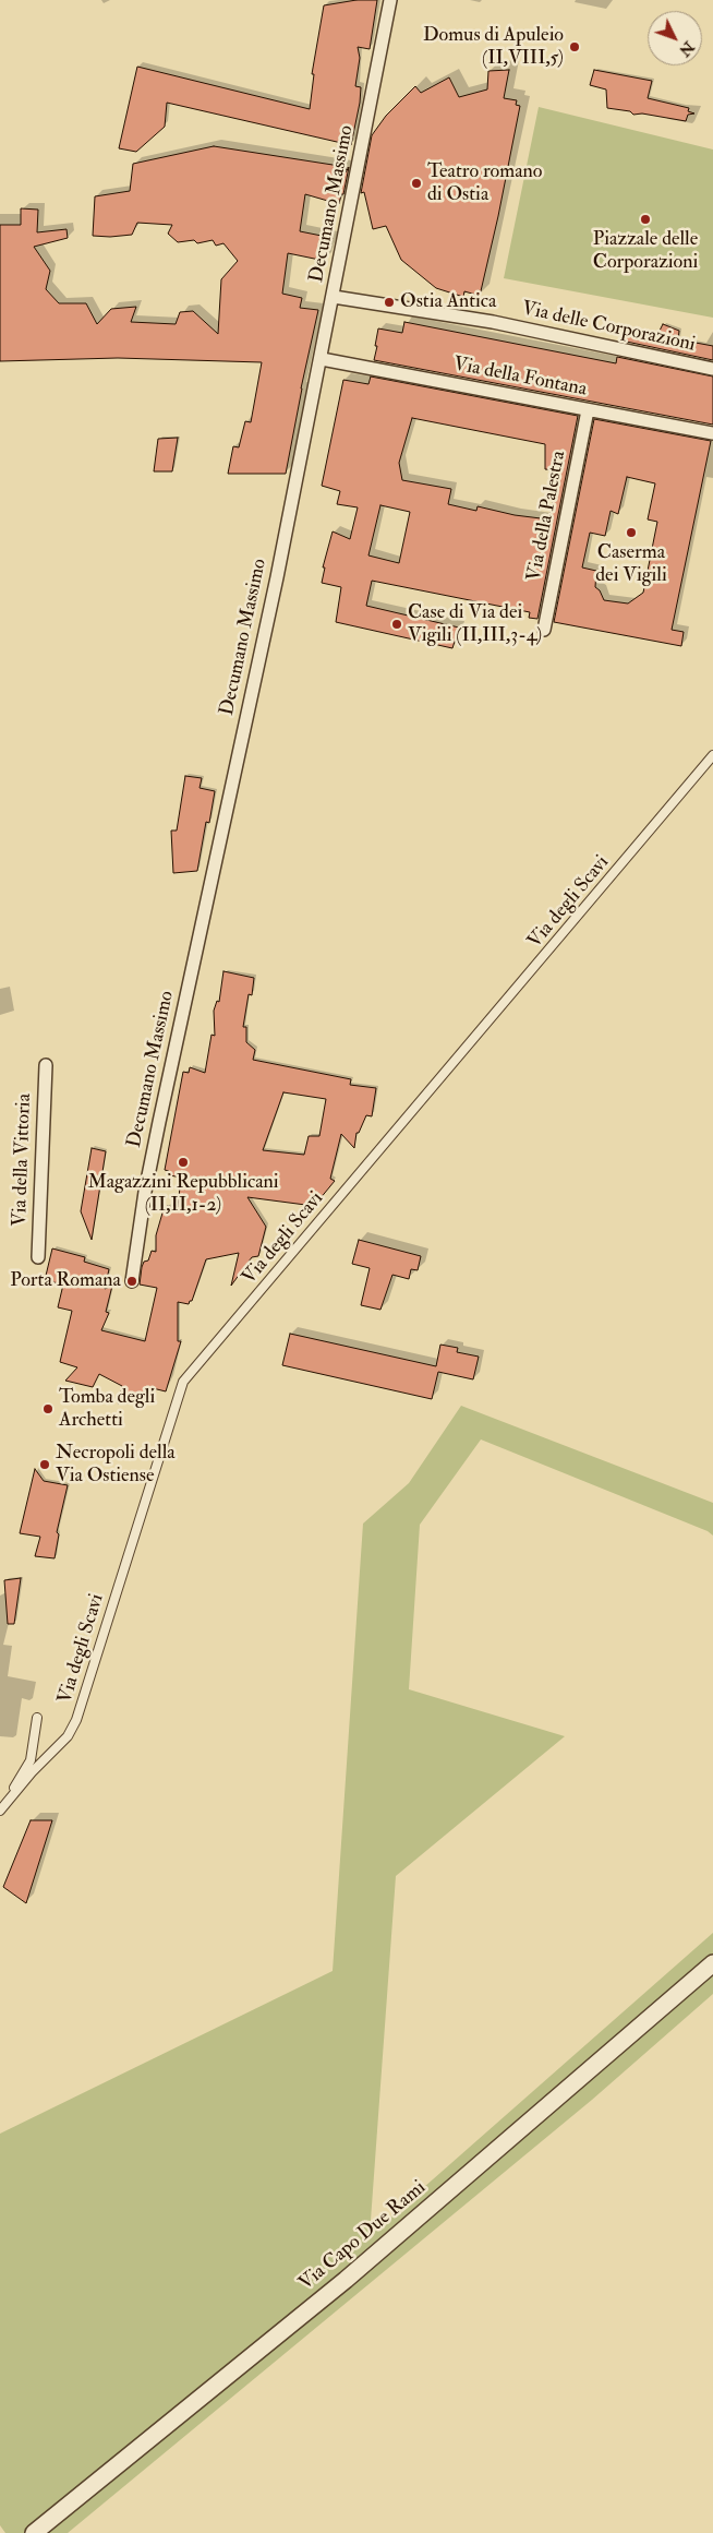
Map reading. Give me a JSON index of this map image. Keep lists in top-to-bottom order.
{
  "streets": {
    "street": [
      "Decumano Massimo",
      "Via delle Corporazioni",
      "Via della Fontana",
      "Via della Palestra",
      "Via della Vittoria",
      "Via Capo Due Rami"
    ],
    "lane": ["Via degli Scavi"]
  },
  "crossings": [
    ["Decumano Massimo", "Via delle Corporazioni"],
    ["Decumano Massimo", "Via della Fontana"],
    ["Via della Fontana", "Via della Palestra"]
  ],
  "places": [
    "Domus di Apuleio (II,VIII,5)",
    "Teatro romano di Ostia",
    "Piazzale delle Corporazioni",
    "Ostia Antica",
    "Caserma dei Vigili",
    "Case di Via dei Vigili (II,III,3-4)",
    "Magazzini Repubblicani (II,II,1-2)",
    "Porta Romana",
    "Tomba degli Archetti",
    "Necropoli della Via Ostiense"
  ],
  "north": "bottom right"
}
